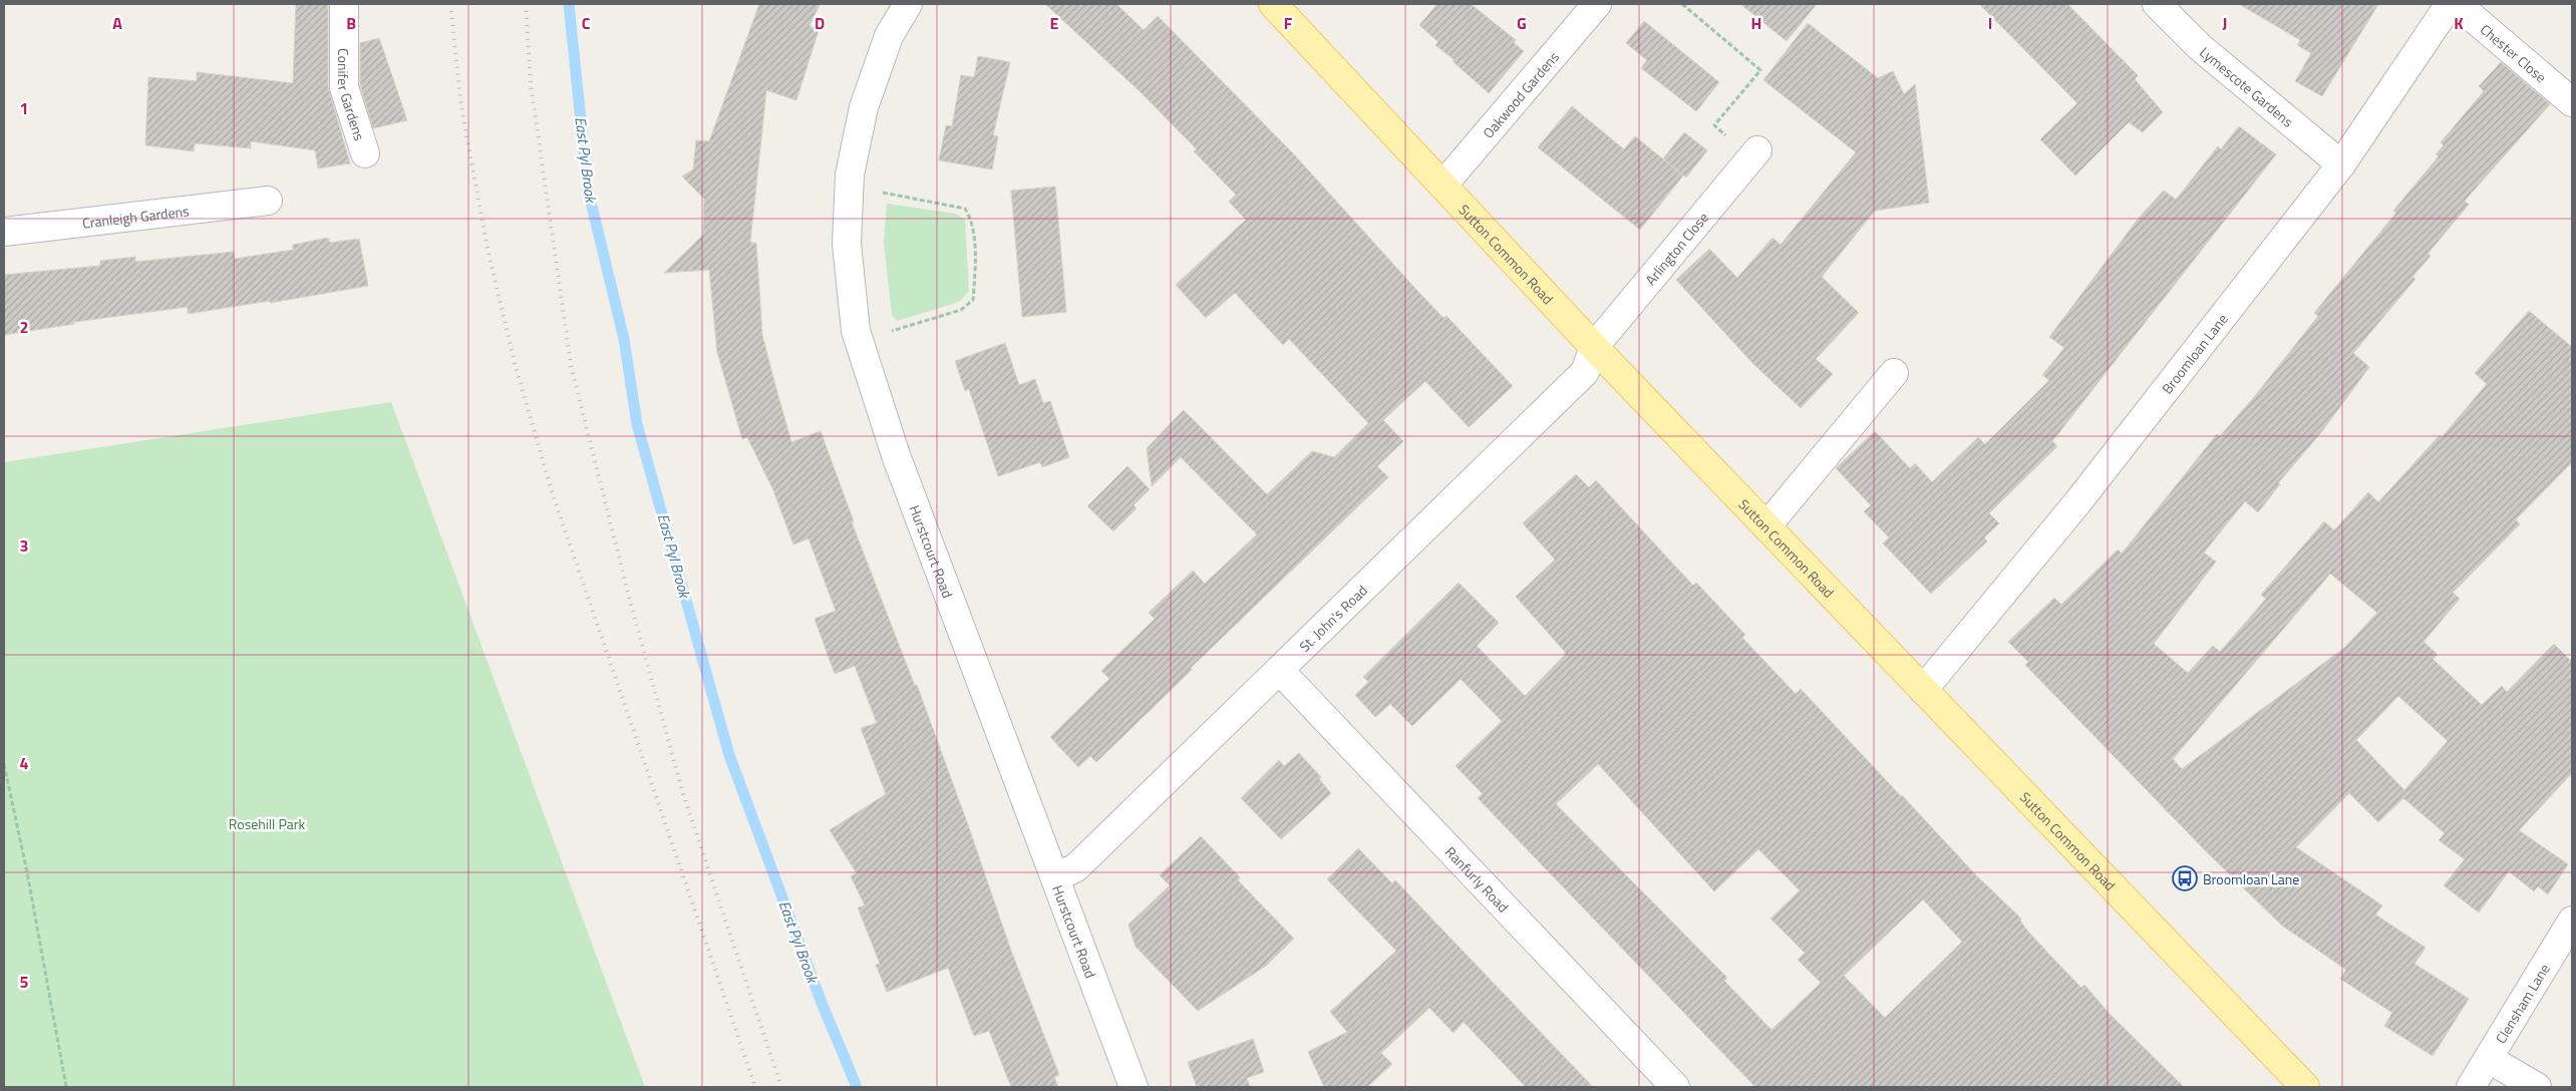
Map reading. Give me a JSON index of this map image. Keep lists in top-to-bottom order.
{
  "streets": {
    "main road": ["Sutton Common Road"],
    "street": [
      "Chester Close",
      "Lymescote Gardens",
      "Conifer Gardens",
      "Oakwood Gardens",
      "Cranleigh Gardens",
      "Arlington Close",
      "Broomloan Lane",
      "Hurstcourt Road",
      "St. John's Road",
      "Ranfurly Road",
      "Clensham Lane"
    ]
  },
  "crossings": [
    ["Lymescote Gardens", "Broomloan Lane"],
    ["Oakwood Gardens", "Sutton Common Road"],
    ["Arlington Close", "Sutton Common Road"],
    ["Arlington Close", "St. John's Road"],
    ["Sutton Common Road", "Broomloan Lane"],
    ["Sutton Common Road", "St. John's Road"],
    ["Hurstcourt Road", "St. John's Road"],
    ["St. John's Road", "Ranfurly Road"]
  ],
  "water": ["East Pyl Brook"],
  "parks": ["Rosehill Park"],
  "places": {
    "bus stop": ["Broomloan Lane"]
  },
  "grid": {
    "columns": [
      "A",
      "B",
      "C",
      "D",
      "E",
      "F",
      "G",
      "H",
      "I",
      "J",
      "K"
    ],
    "rows": [
      "1",
      "2",
      "3",
      "4",
      "5"
    ]
  }
}
